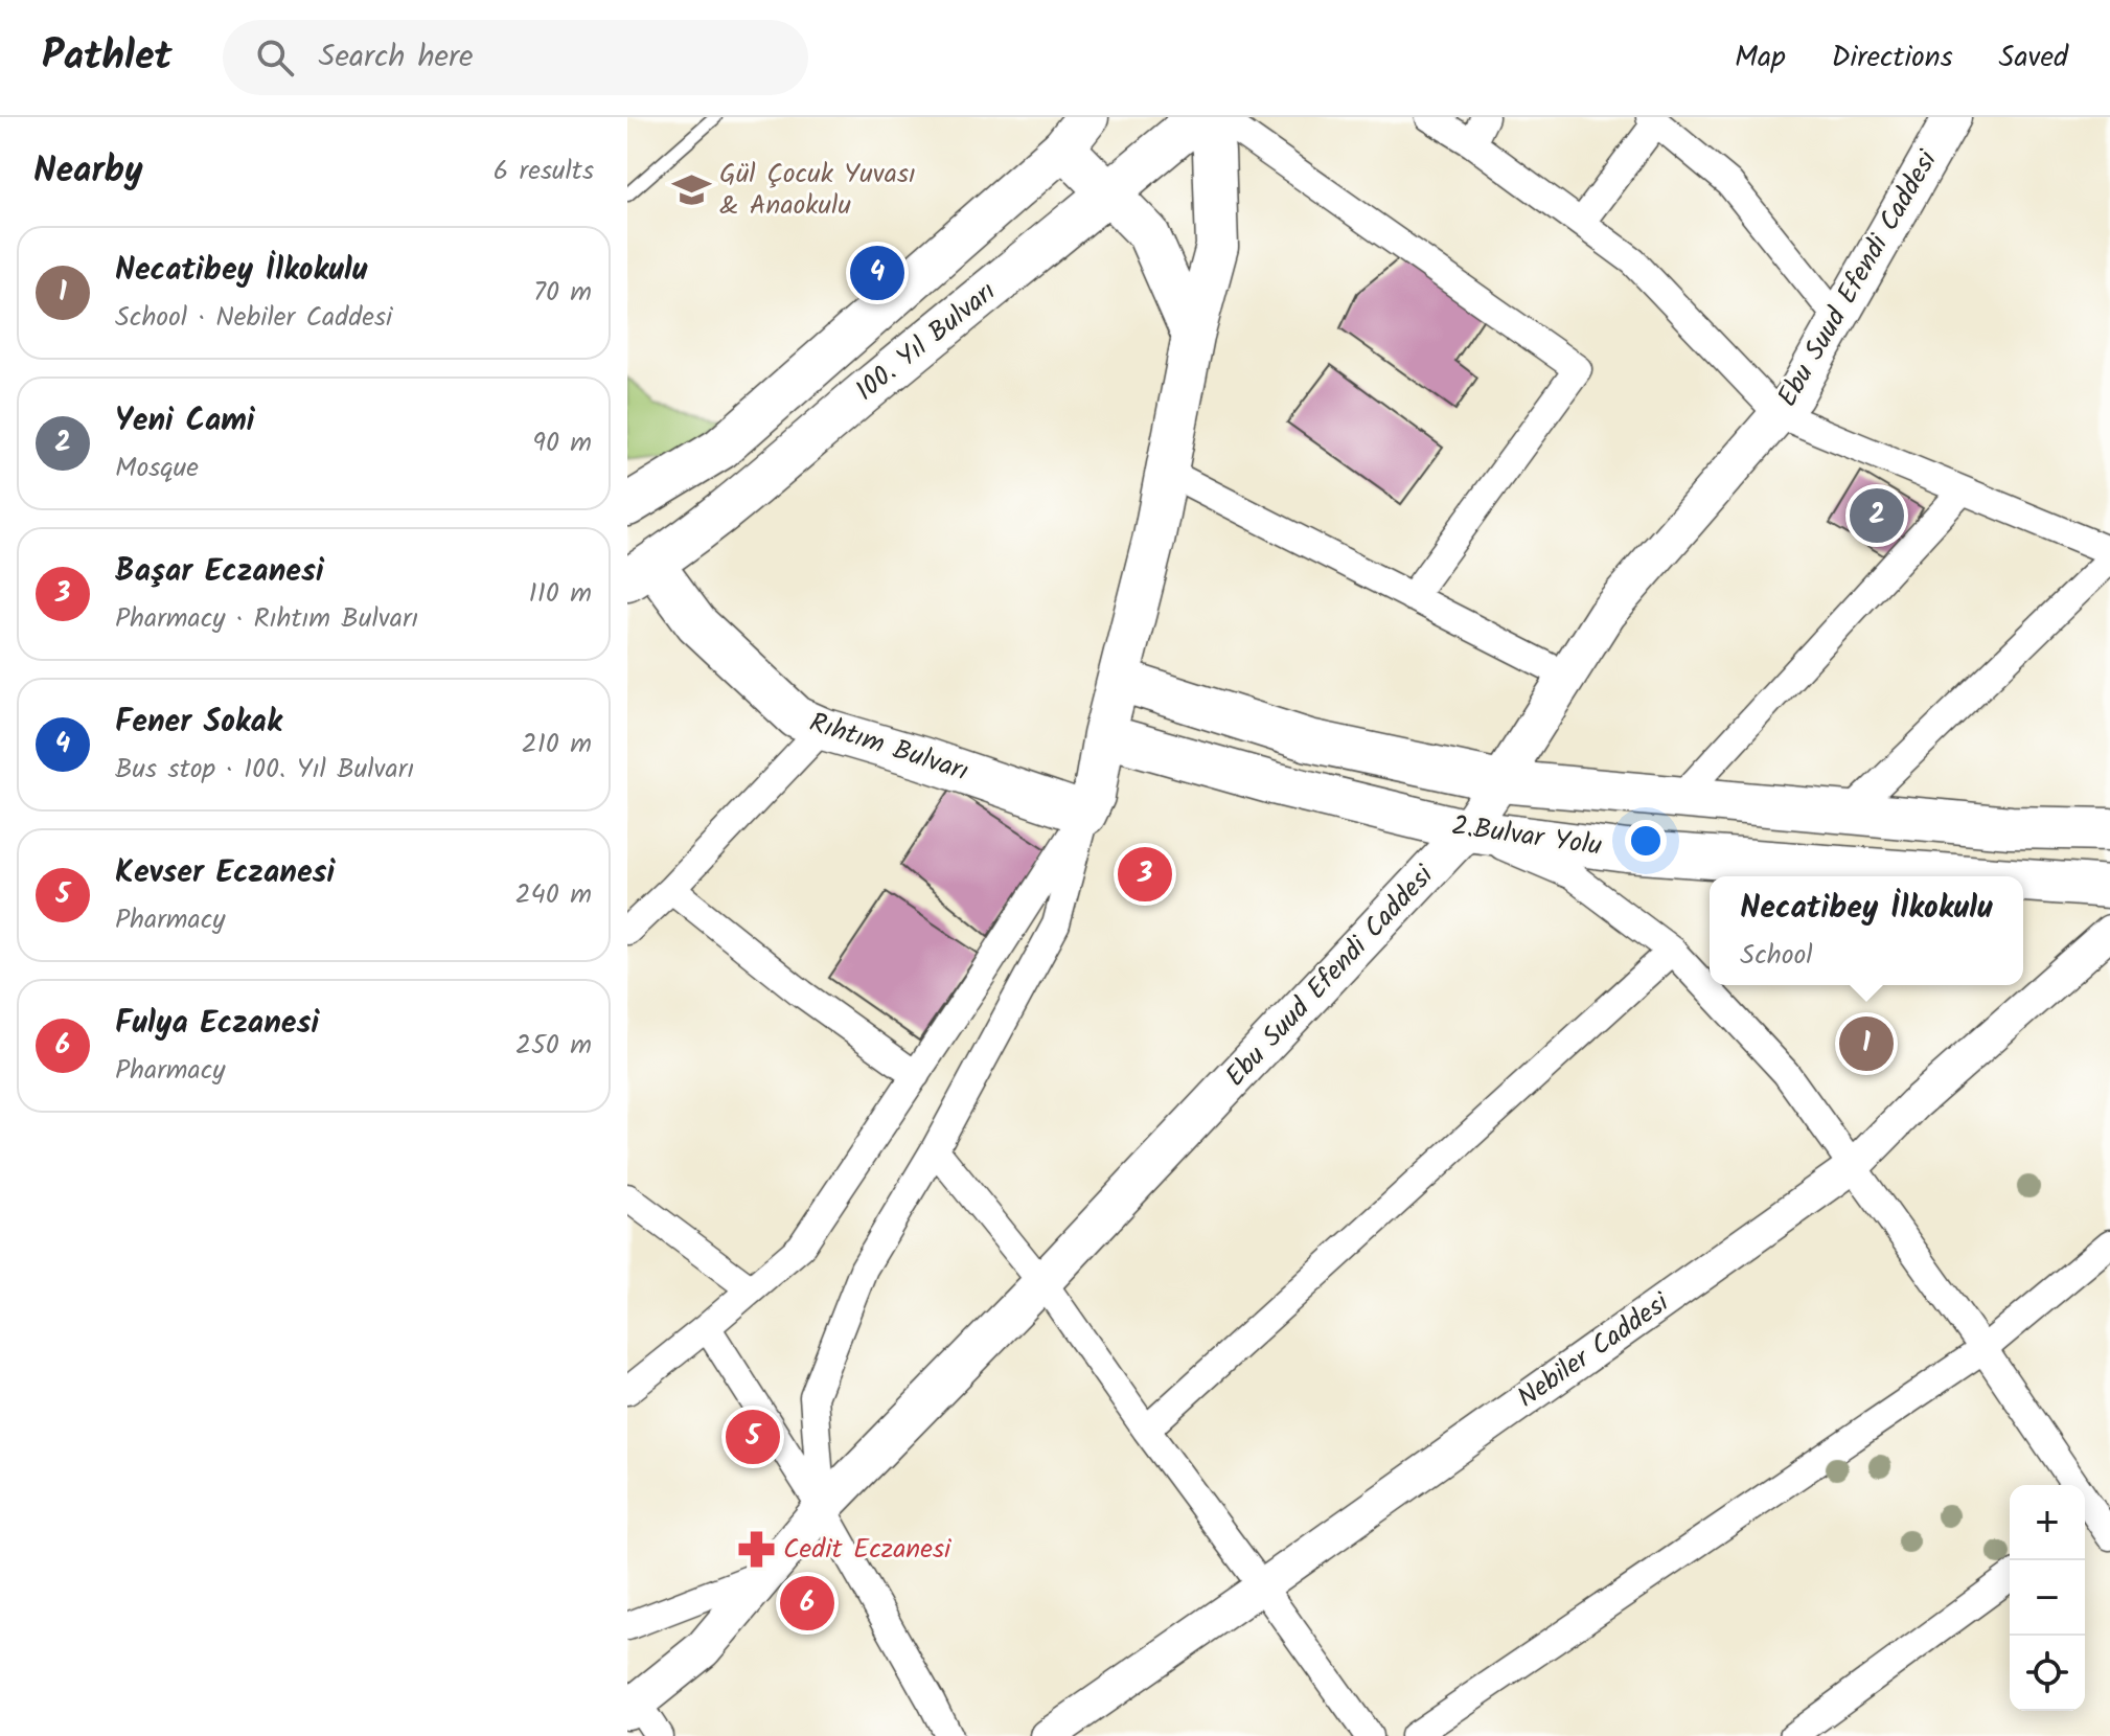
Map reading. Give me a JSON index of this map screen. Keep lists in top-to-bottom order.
{
  "streets": {
    "main road": [
      "Ebu Suud Efendi Caddesi",
      "100. Yıl Bulvarı",
      "Rıhtım Bulvarı",
      "2.Bulvar Yolu"
    ],
    "street": ["Nebiler Caddesi"]
  },
  "crossings": [
    ["Ebu Suud Efendi Caddesi", "2.Bulvar Yolu"],
    ["100. Yıl Bulvarı", "Rıhtım Bulvarı"]
  ],
  "places": {
    "school or university": ["Gül Çocuk Yuvası & Anaokulu"],
    "pharmacy": ["Cedit Eczanesi"]
  },
  "page": {
    "header": "Pathlet",
    "search": "Search here",
    "nav": ["Map", "Directions", "Saved"],
    "heading": ["Nearby", "6 results"],
    "list": [
      {
        "mark": "1",
        "name": "Necatibey İlkokulu",
        "note": "School · Nebiler Caddesi",
        "value": "70 m"
      },
      {
        "mark": "2",
        "name": "Yeni Cami",
        "note": "Mosque",
        "value": "90 m"
      },
      {
        "mark": "3",
        "name": "Başar Eczanesi",
        "note": "Pharmacy · Rıhtım Bulvarı",
        "value": "110 m"
      },
      {
        "mark": "4",
        "name": "Fener Sokak",
        "note": "Bus stop · 100. Yıl Bulvarı",
        "value": "210 m"
      },
      {
        "mark": "5",
        "name": "Kevser Eczanesi",
        "note": "Pharmacy",
        "value": "240 m"
      },
      {
        "mark": "6",
        "name": "Fulya Eczanesi",
        "note": "Pharmacy",
        "value": "250 m"
      }
    ],
    "pins": [
      "4",
      "2",
      "3",
      "1",
      "5",
      "6"
    ],
    "popup": ["Necatibey İlkokulu", "School"],
    "map_buttons": ["+", "−"]
  }
}
